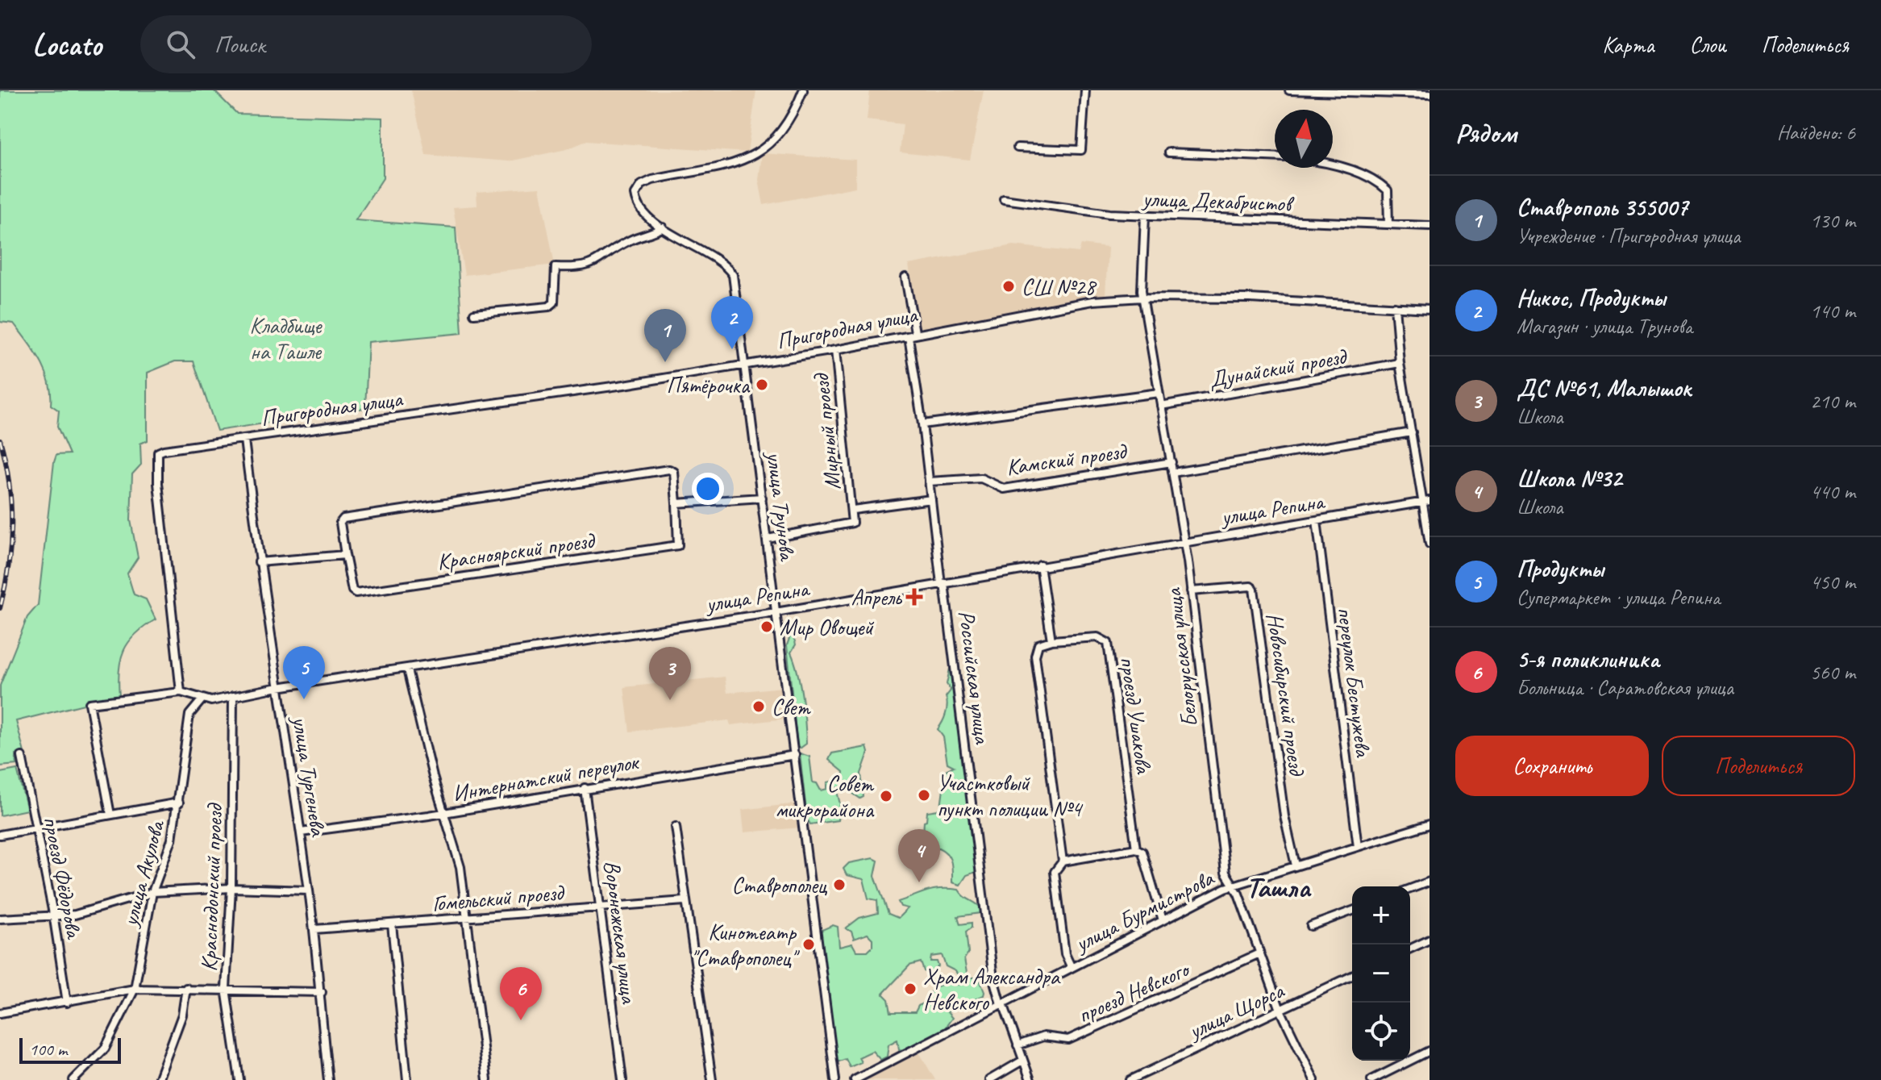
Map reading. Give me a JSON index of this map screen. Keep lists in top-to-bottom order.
{
  "streets": {
    "street": [
      "улица Декабристов",
      "Пригородная улица",
      "Дунайский проезд",
      "Мирный проезд",
      "Камский проезд",
      "улица Трунова",
      "улица Репина",
      "Красноярский проезд",
      "Белорусская улица",
      "Российская улица",
      "переулок Бестужева",
      "Новосибирский проезд",
      "проезд Ушакова",
      "улица Тургенева",
      "Интернатский переулок",
      "улица Акулова",
      "проезд Фёдорова",
      "Краснодонский проезд",
      "Гомельский проезд",
      "улица Бурмистрова",
      "Воронежская улица",
      "проезд Невского",
      "улица Щорса"
    ]
  },
  "crossings": [
    ["улица Декабристов", "Белорусская улица"],
    ["Пригородная улица", "Мирный проезд"],
    ["Пригородная улица", "улица Трунова"],
    ["Пригородная улица", "улица Репина"],
    ["Пригородная улица", "Белорусская улица"],
    ["Пригородная улица", "Российская улица"],
    ["Пригородная улица", "улица Тургенева"],
    ["Дунайский проезд", "Белорусская улица"],
    ["Мирный проезд", "улица Трунова"],
    ["Мирный проезд", "Российская улица"],
    ["Камский проезд", "Белорусская улица"],
    ["Камский проезд", "Российская улица"],
    ["улица Трунова", "улица Репина"],
    ["улица Трунова", "Интернатский переулок"],
    ["улица Репина", "Белорусская улица"],
    ["улица Репина", "Российская улица"],
    ["улица Репина", "переулок Бестужева"],
    ["улица Репина", "улица Тургенева"],
    ["улица Репина", "улица Акулова"],
    ["улица Репина", "Краснодонский проезд"],
    ["Белорусская улица", "Новосибирский проезд"],
    ["Белорусская улица", "улица Бурмистрова"],
    ["Белорусская улица", "проезд Невского"],
    ["Белорусская улица", "улица Щорса"],
    ["Российская улица", "улица Бурмистрова"],
    ["Российская улица", "проезд Невского"],
    ["переулок Бестужева", "улица Бурмистрова"],
    ["Новосибирский проезд", "улица Бурмистрова"],
    ["проезд Ушакова", "улица Бурмистрова"],
    ["улица Тургенева", "Интернатский переулок"],
    ["улица Тургенева", "Гомельский проезд"],
    ["Интернатский переулок", "Воронежская улица"],
    ["Гомельский проезд", "Воронежская улица"]
  ],
  "districts": ["Ташла"],
  "parks": ["Кладбище на Ташле"],
  "places": {
    "other": [
      "СШ №28",
      "Пятёрочка",
      "Мир Овощей",
      "Свет",
      "Участковый пункт полиции №4",
      "Совет микрорайона",
      "Ставрополец",
      "Кинотеатр \"Ставрополец\"",
      "Храм Александра Невского"
    ],
    "health": ["Апрель"]
  },
  "scale_bar": "100 m",
  "north": "top",
  "page": {
    "header": "Locato",
    "search": "Поиск",
    "nav": ["Карта", "Слои", "Поделиться"],
    "heading": ["Рядом", "Найдено: 6"],
    "list": [
      {
        "mark": "1",
        "name": "Ставрополь 355007",
        "note": "Учреждение · Пригородная улица",
        "value": "130 m"
      },
      {
        "mark": "2",
        "name": "Никос, Продукты",
        "note": "Магазин · улица Трунова",
        "value": "140 m"
      },
      {
        "mark": "3",
        "name": "ДС №61, Малышок",
        "note": "Школа",
        "value": "210 m"
      },
      {
        "mark": "4",
        "name": "Школа №32",
        "note": "Школа",
        "value": "440 m"
      },
      {
        "mark": "5",
        "name": "Продукты",
        "note": "Супермаркет · улица Репина",
        "value": "450 m"
      },
      {
        "mark": "6",
        "name": "5-я поликлиника",
        "note": "Больница · Саратовская улица",
        "value": "560 m"
      }
    ],
    "pins": [
      "2",
      "1",
      "5",
      "3",
      "4",
      "6"
    ],
    "buttons": ["Сохранить", "Поделиться"],
    "map_buttons": ["+", "−"],
    "scale": "100 m"
  }
}
